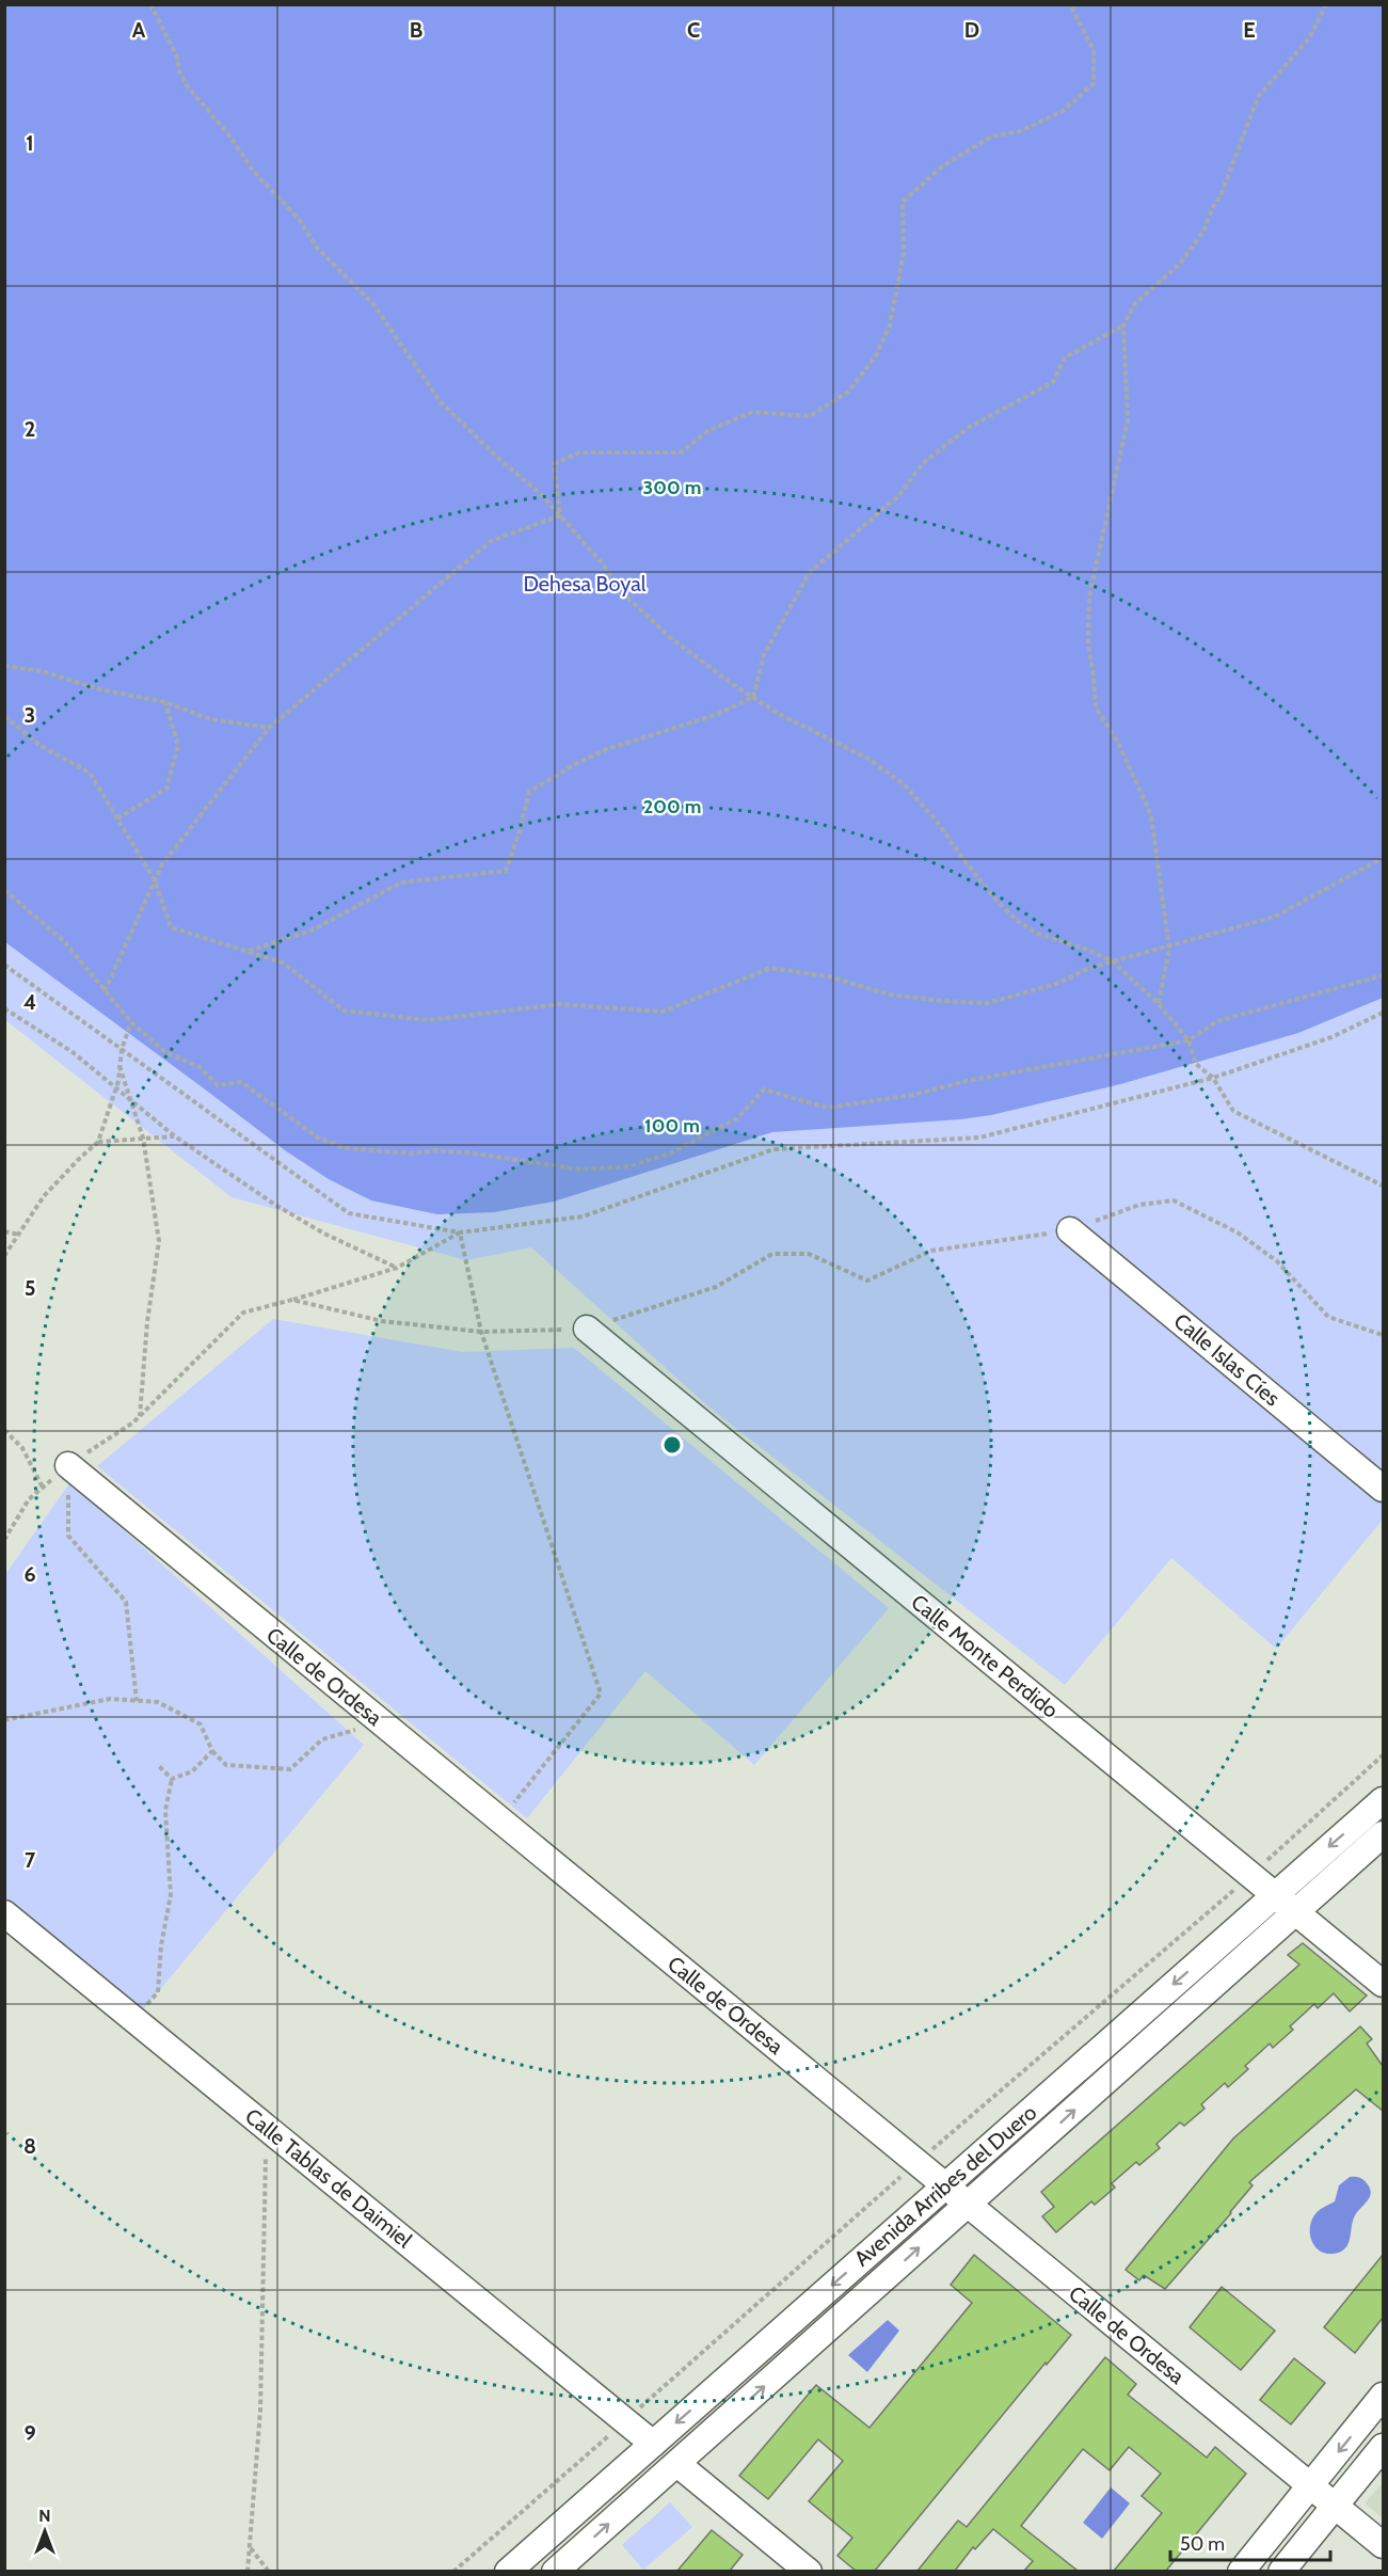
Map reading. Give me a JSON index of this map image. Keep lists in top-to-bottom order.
{
  "streets": {
    "street": [
      "Calle Islas Cíes",
      "Calle Monte Perdido",
      "Calle de Ordesa",
      "Calle Tablas de Daimiel",
      "Avenida Arribes del Duero"
    ]
  },
  "crossings": [
    ["Calle Monte Perdido", "Avenida Arribes del Duero"],
    ["Calle de Ordesa", "Avenida Arribes del Duero"],
    ["Calle Tablas de Daimiel", "Avenida Arribes del Duero"]
  ],
  "parks": ["Dehesa Boyal"],
  "scale_bar": "50 m",
  "north": "top",
  "grid": {
    "columns": [
      "A",
      "B",
      "C",
      "D",
      "E"
    ],
    "rows": [
      "1",
      "2",
      "3",
      "4",
      "5",
      "6",
      "7",
      "8",
      "9"
    ]
  },
  "rings": ["300 m", "200 m", "100 m"]
}
